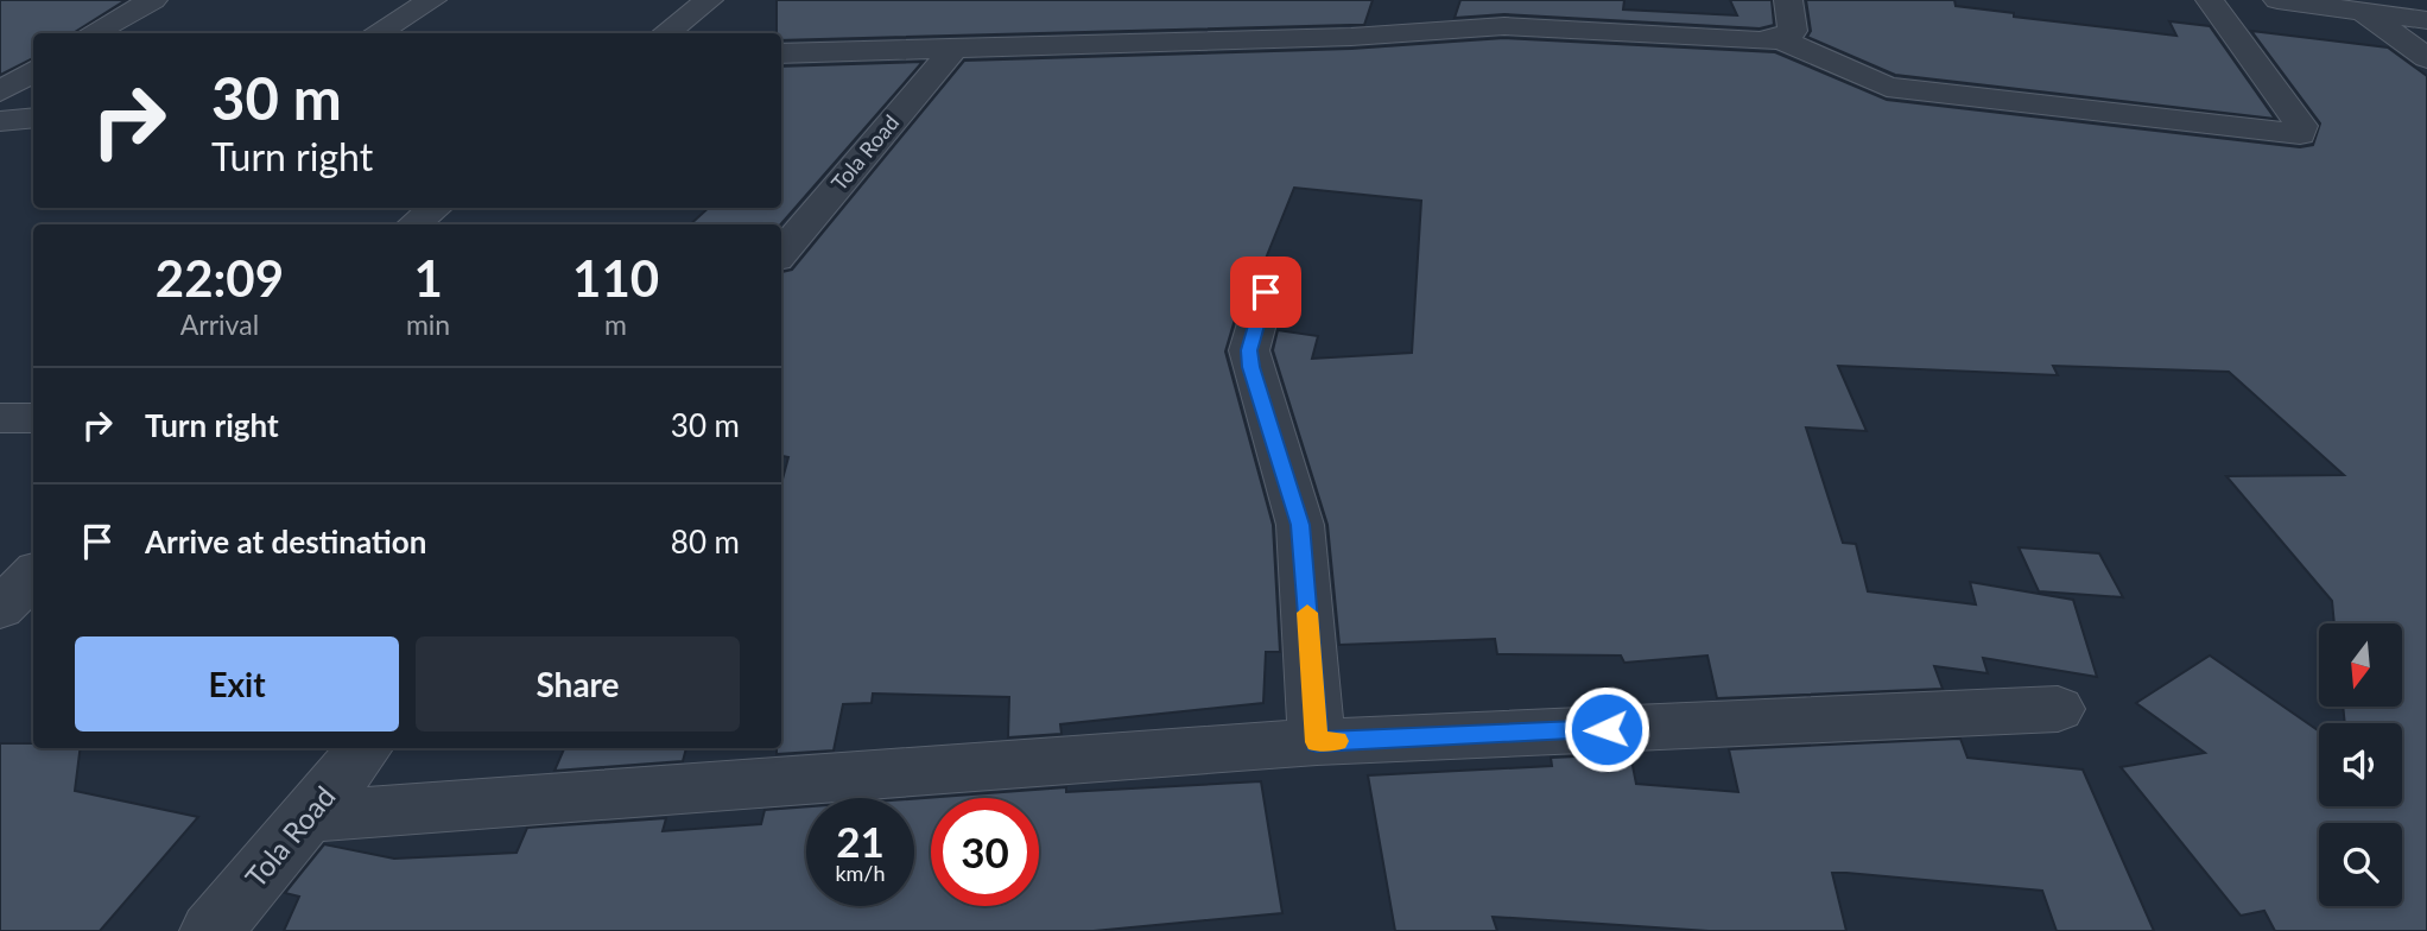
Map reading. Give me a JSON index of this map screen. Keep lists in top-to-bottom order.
{
  "streets": {
    "street": ["Tola Road"]
  },
  "north": "bottom",
  "page": {
    "turn": ["30 m", "Turn right"],
    "eta": [
      "22:09",
      "Arrival",
      "1",
      "min",
      "110",
      "m"
    ],
    "list": [
      {
        "name": "Turn right",
        "value": "30 m"
      },
      {
        "name": "Arrive at destination",
        "value": "80 m"
      }
    ],
    "buttons": ["Exit", "Share"],
    "speed": "21 km/h",
    "limit": "30"
  }
}
